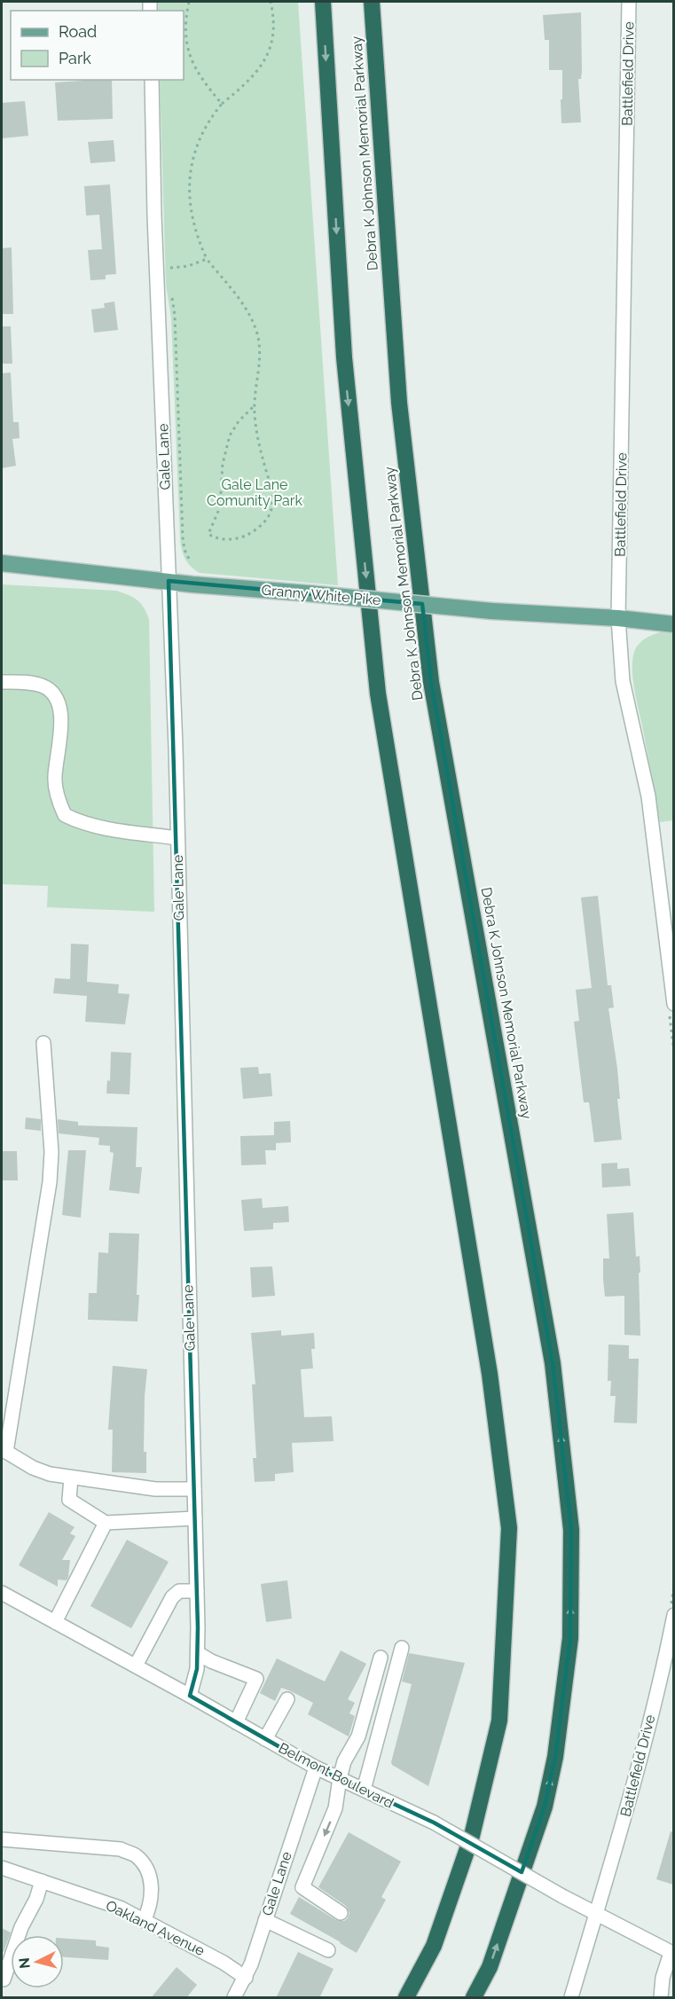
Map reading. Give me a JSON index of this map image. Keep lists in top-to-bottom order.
{
  "streets": {
    "highway": ["Debra K Johnson Memorial Parkway"],
    "main road": ["Granny White Pike"],
    "street": [
      "Battlefield Drive",
      "Gale Lane",
      "Belmont Boulevard",
      "Oakland Avenue"
    ]
  },
  "crossings": [
    ["Battlefield Drive", "Granny White Pike"],
    ["Battlefield Drive", "Belmont Boulevard"],
    ["Gale Lane", "Granny White Pike"],
    ["Gale Lane", "Belmont Boulevard"],
    ["Gale Lane", "Oakland Avenue"]
  ],
  "parks": ["Gale Lane Comunity Park"],
  "legend": ["Road", "Park"],
  "north": "left"
}
